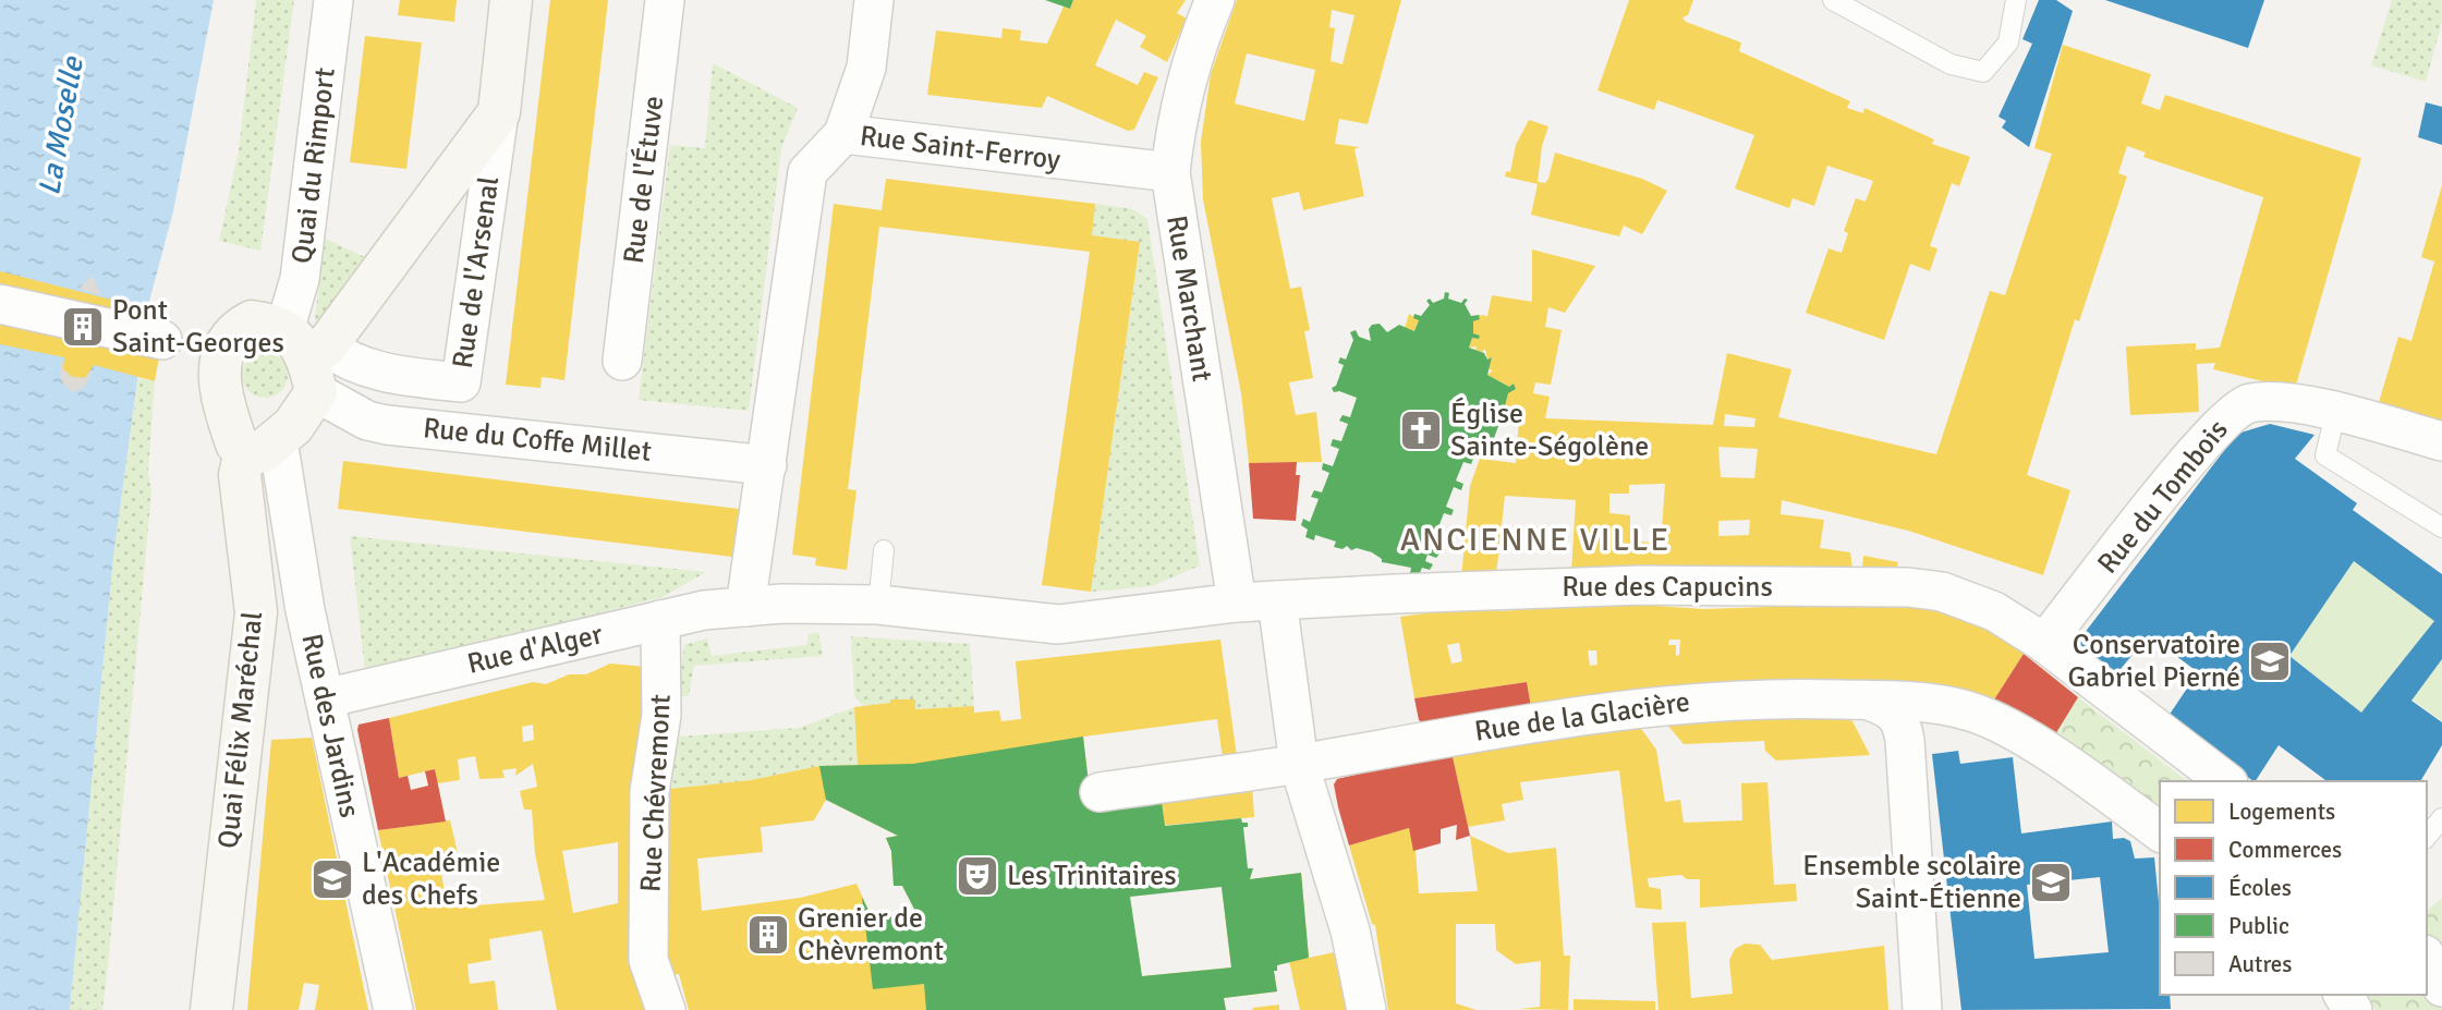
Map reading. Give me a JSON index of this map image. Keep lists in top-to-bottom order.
{
  "streets": {
    "street": [
      "Rue Saint-Ferroy",
      "Quai du Rimport",
      "Rue de l'Étuve",
      "Rue de l'Arsenal",
      "Rue Marchant",
      "Rue du Coffe Millet",
      "Rue du Tombois",
      "Rue des Capucins",
      "Rue d'Alger",
      "Rue de la Glacière",
      "Rue des Jardins",
      "Quai Félix Maréchal",
      "Rue Chévremont"
    ]
  },
  "crossings": [
    ["Rue Saint-Ferroy", "Rue Marchant"],
    ["Quai du Rimport", "Rue de l'Arsenal"],
    ["Quai du Rimport", "Rue du Coffe Millet"],
    ["Quai du Rimport", "Rue des Jardins"],
    ["Quai du Rimport", "Quai Félix Maréchal"],
    ["Rue de l'Arsenal", "Rue du Coffe Millet"],
    ["Rue de l'Arsenal", "Rue des Jardins"],
    ["Rue de l'Arsenal", "Quai Félix Maréchal"],
    ["Rue Marchant", "Rue des Capucins"],
    ["Rue du Coffe Millet", "Rue des Jardins"],
    ["Rue du Coffe Millet", "Quai Félix Maréchal"],
    ["Rue du Tombois", "Rue des Capucins"],
    ["Rue des Capucins", "Rue d'Alger"],
    ["Rue d'Alger", "Rue des Jardins"],
    ["Rue d'Alger", "Rue Chévremont"],
    ["Rue des Jardins", "Quai Félix Maréchal"]
  ],
  "districts": ["ANCIENNE VILLE"],
  "water": ["La Moselle"],
  "places": {
    "building": ["Pont Saint-Georges", "Grenier de Chèvremont"],
    "church": ["Église Sainte-Ségolène"],
    "school or university": ["Conservatoire Gabriel Pierné", "L'Académie des Chefs", "Ensemble scolaire Saint-Étienne"],
    "theatre": ["Les Trinitaires"]
  },
  "legend": [
    "Logements",
    "Commerces",
    "Écoles",
    "Public",
    "Autres"
  ]
}
